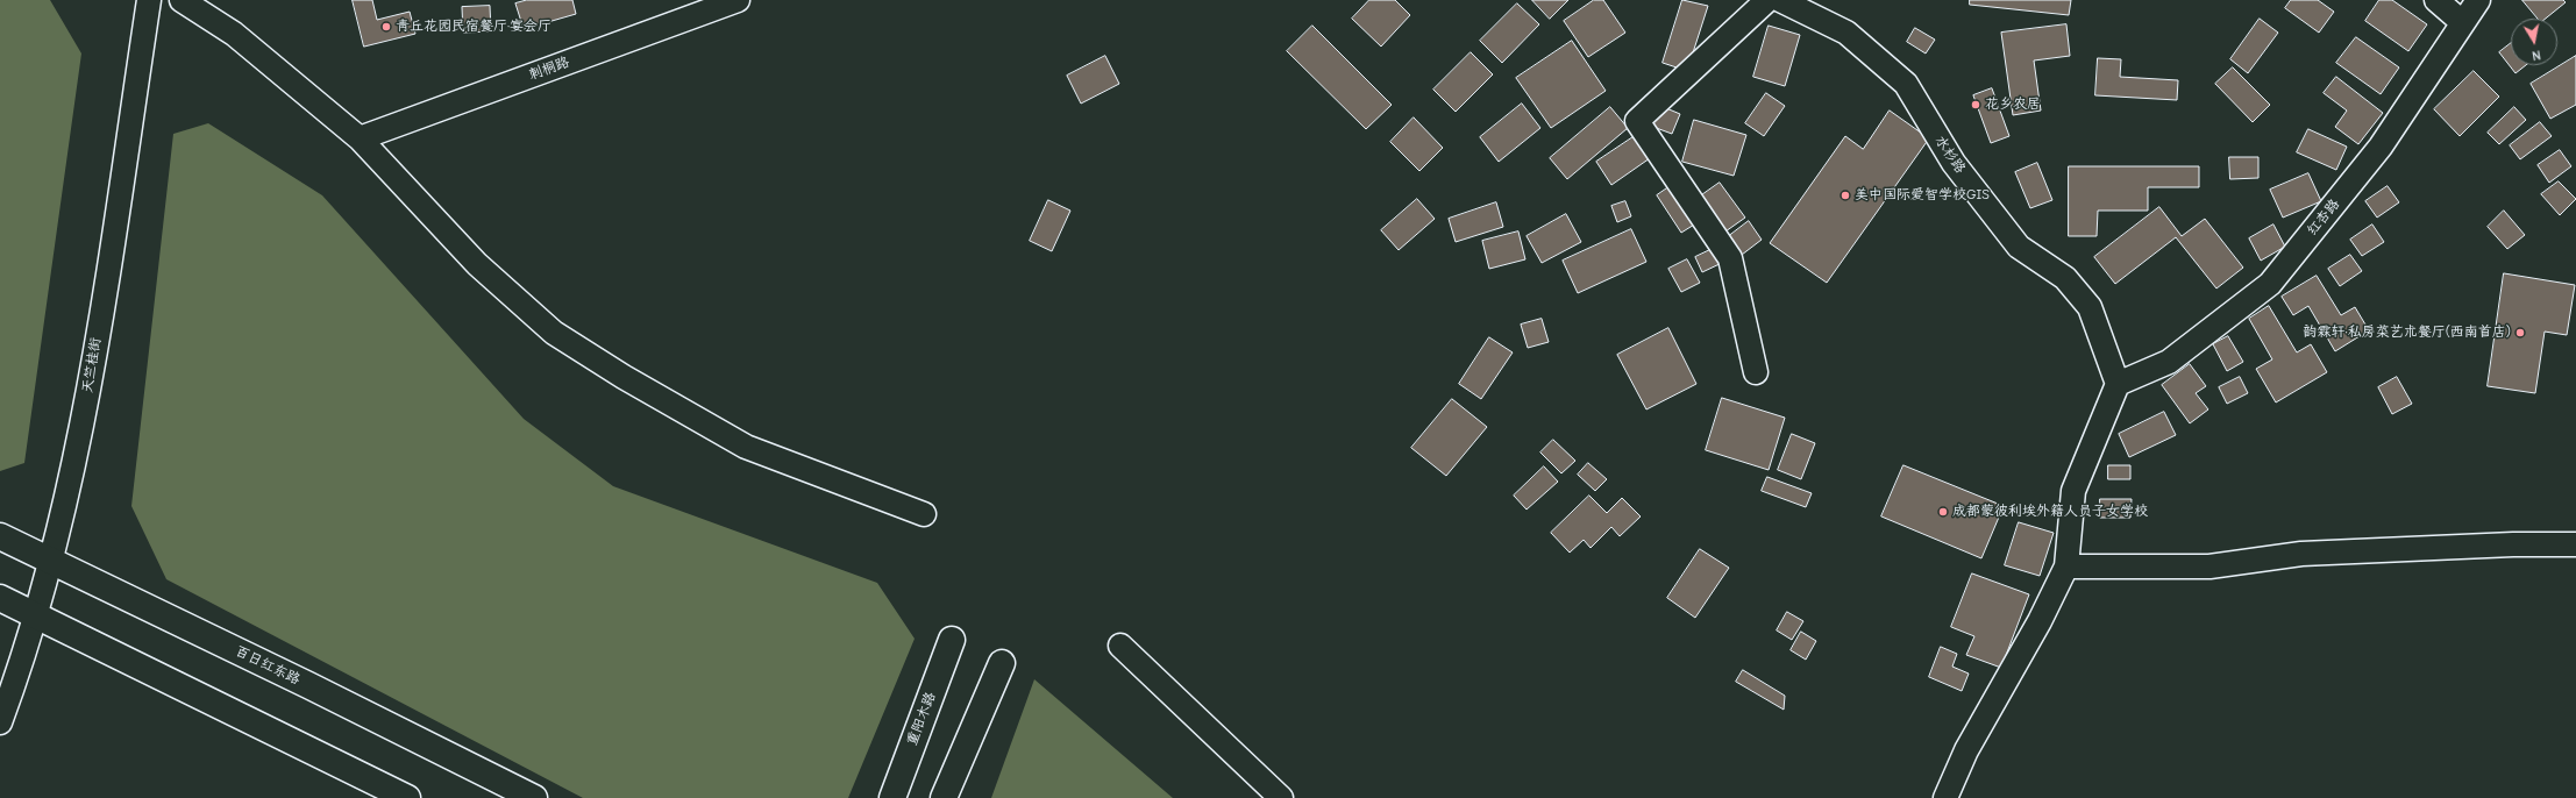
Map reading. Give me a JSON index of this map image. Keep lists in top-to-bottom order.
{
  "streets": {
    "street": [
      "刺桐路",
      "水杉路",
      "红杏路",
      "天竺桂街",
      "百日红东路",
      "重阳木路"
    ]
  },
  "crossings": [
    ["水杉路", "红杏路"],
    ["天竺桂街", "百日红东路"]
  ],
  "places": [
    "青丘花园民宿餐厅·宴会厅",
    "花乡农居",
    "美中国际爱智学校GIS",
    "韵霖轩·私房菜艺术餐厅(西南首店)",
    "成都蒙彼利埃外籍人员子女学校"
  ],
  "north": "bottom"
}
